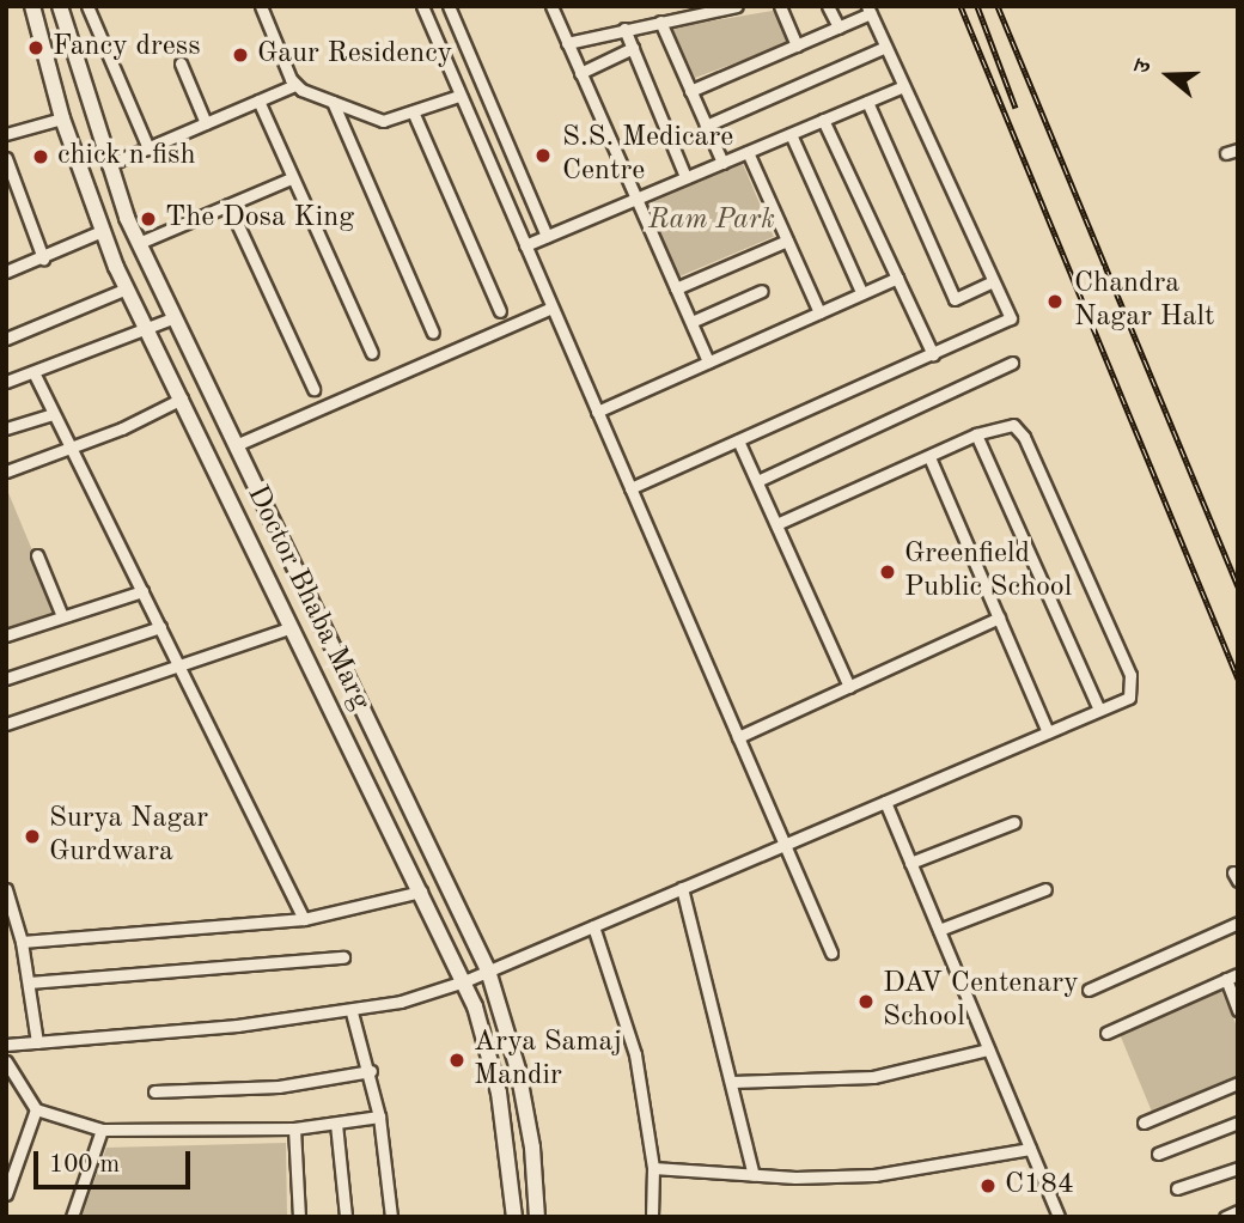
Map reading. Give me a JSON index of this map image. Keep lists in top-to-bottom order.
{
  "streets": {
    "street": ["Doctor Bhaba Marg"]
  },
  "parks": ["Ram Park"],
  "places": [
    "Fancy dress",
    "Gaur Residency",
    "S.S. Medicare Centre",
    "chick n fish",
    "The Dosa King",
    "Chandra Nagar Halt",
    "Greenfield Public School",
    "Surya Nagar Gurdwara",
    "DAV Centenary School",
    "Arya Samaj Mandir",
    "C184"
  ],
  "scale_bar": "100 m",
  "north": "left"
}
